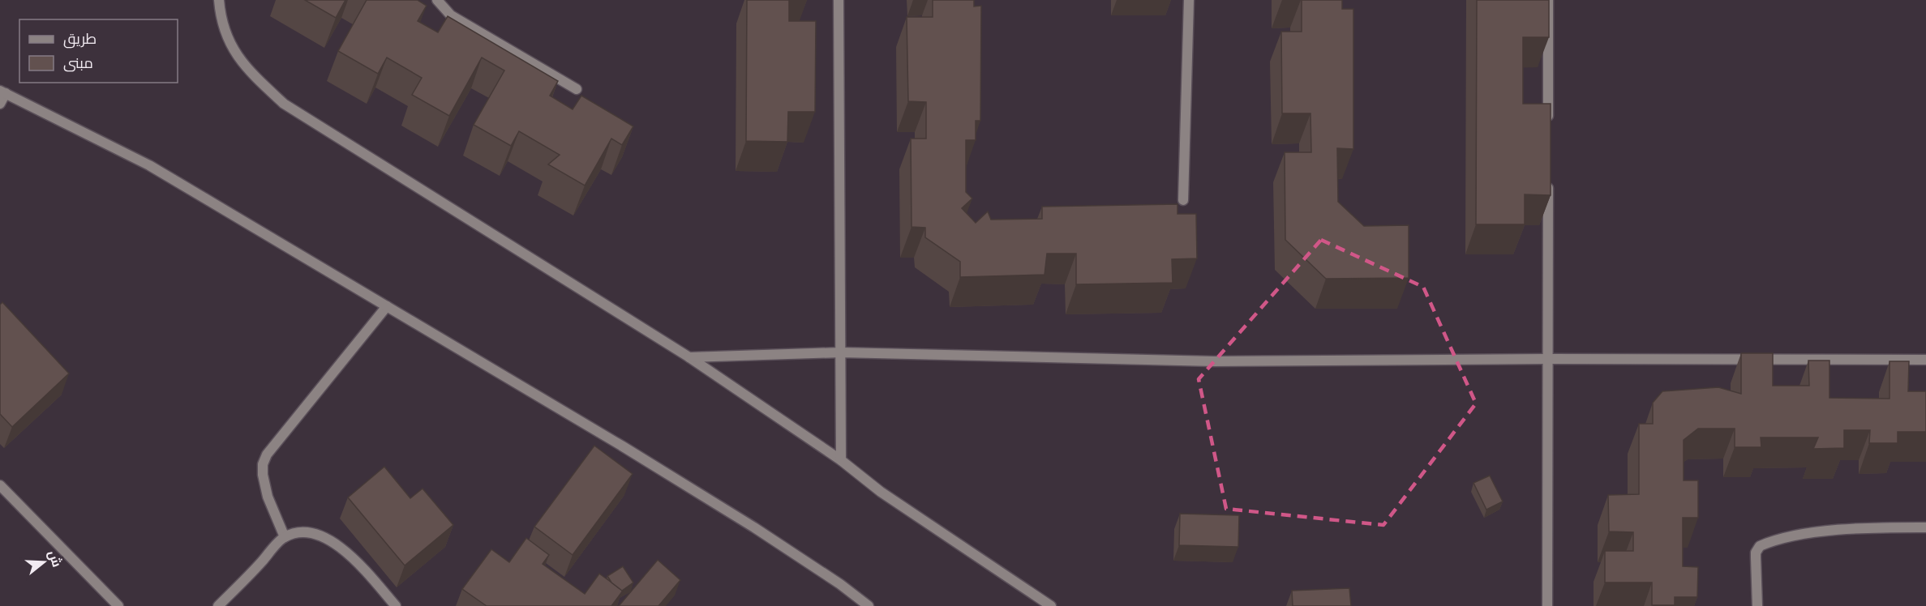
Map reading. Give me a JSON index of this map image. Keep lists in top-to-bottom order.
{
  "legend": ["طريق", "مبنى"],
  "north": "right"
}
